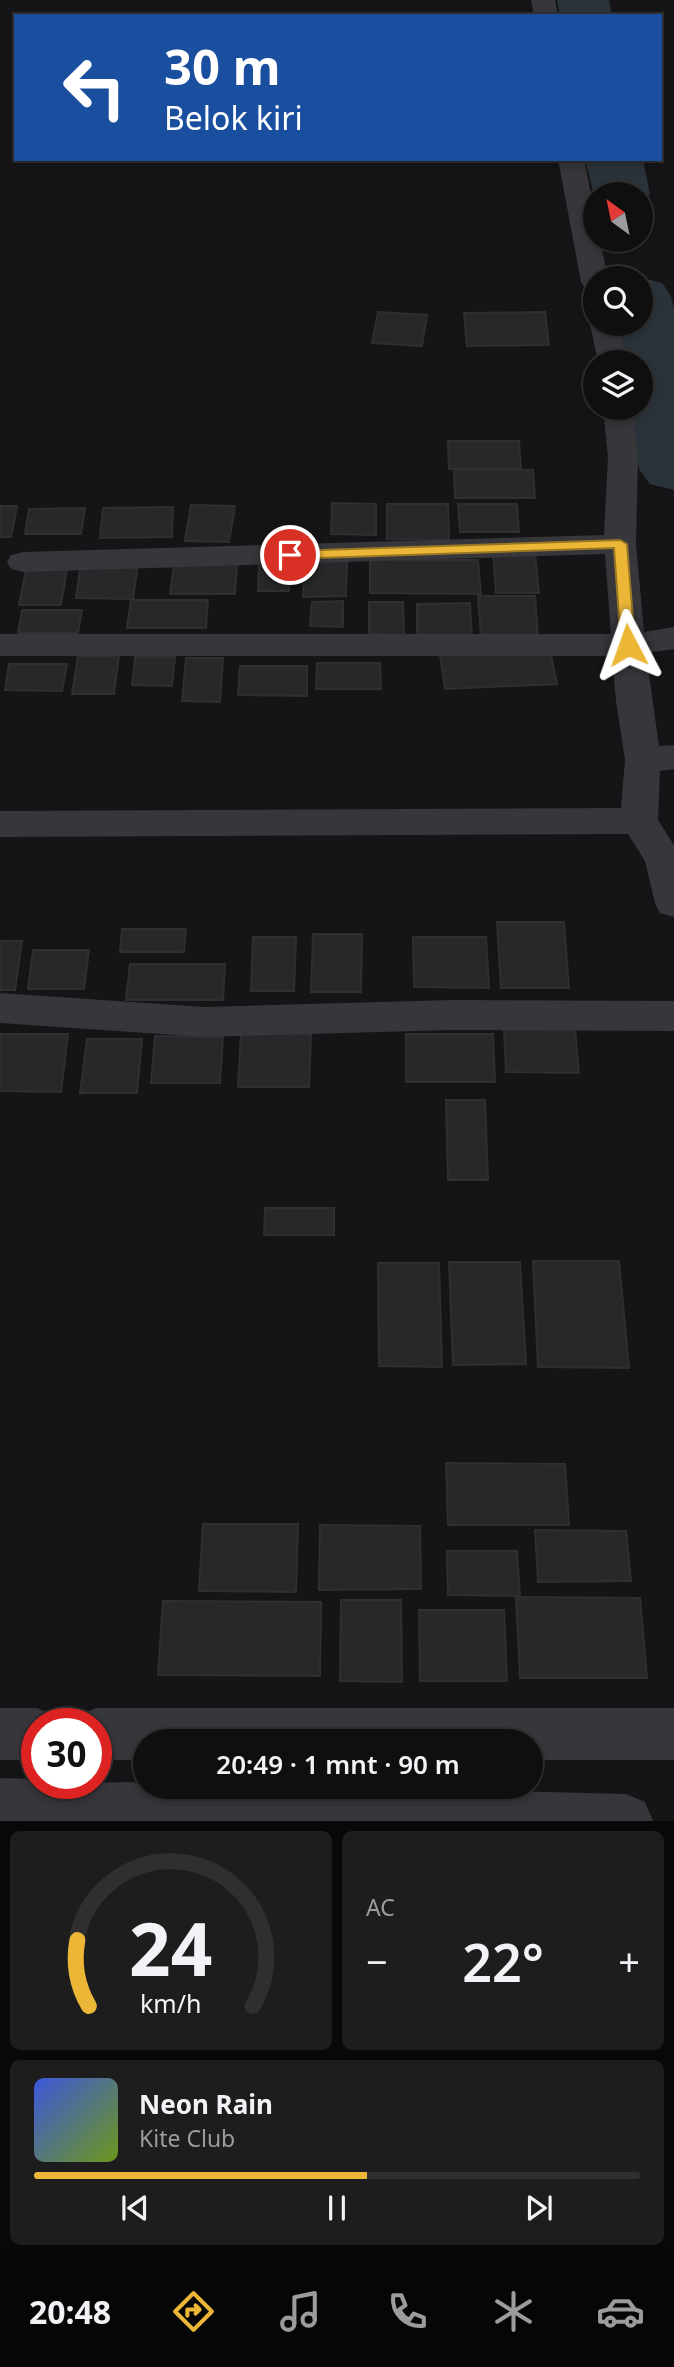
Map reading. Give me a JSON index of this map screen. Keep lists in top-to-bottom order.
{
  "north": "top left",
  "page": {
    "turn": ["30 m", "Belok kiri"],
    "limit": "30",
    "trip": "20:49 · 1 mnt · 90 m",
    "tile": "AC",
    "heat": ["−", "22°", "+"],
    "song": ["Neon Rain", "Kite Club"],
    "tabs": "20:48",
    "gauge": ["24", "km/h"]
  }
}
